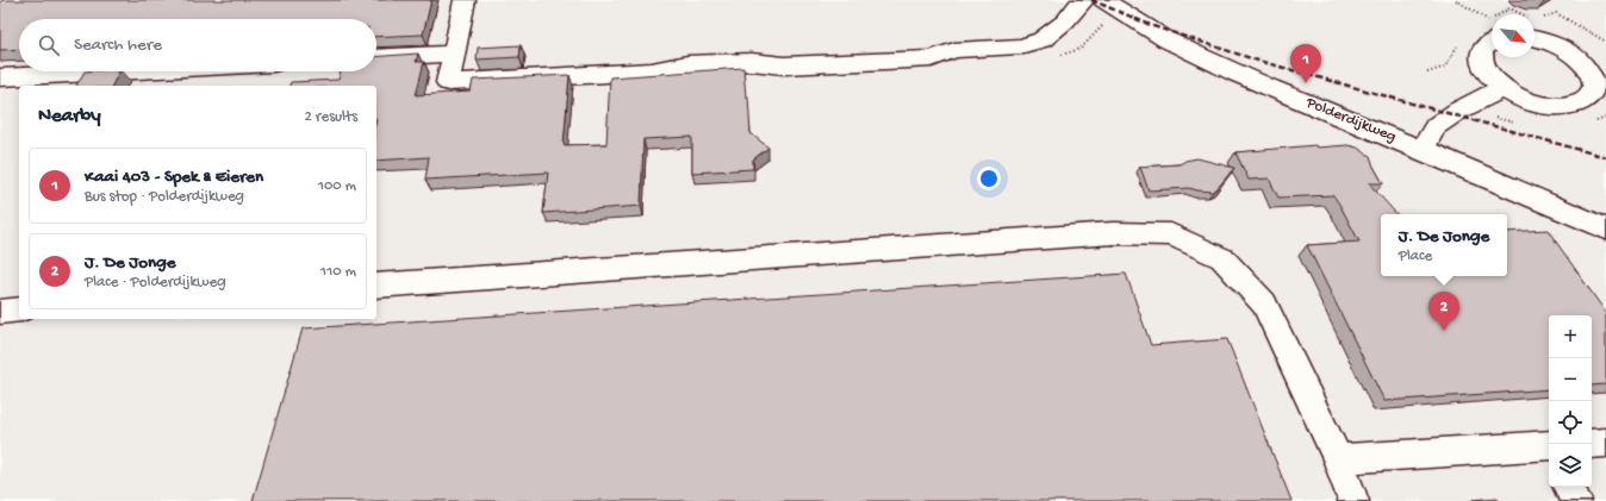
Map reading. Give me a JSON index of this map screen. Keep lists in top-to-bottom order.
{
  "streets": {
    "street": ["Polderdijkweg"]
  },
  "north": "bottom right",
  "page": {
    "search": "Search here",
    "pins": ["1", "2"],
    "heading": ["Nearby", "2 results"],
    "list": [
      {
        "mark": "1",
        "name": "Kaai 403 - Spek & Eieren",
        "note": "Bus stop · Polderdijkweg",
        "value": "100 m"
      },
      {
        "mark": "2",
        "name": "J. De Jonge",
        "note": "Place · Polderdijkweg",
        "value": "110 m"
      }
    ],
    "popup": ["J. De Jonge", "Place"],
    "map_buttons": ["+", "−"]
  }
}
